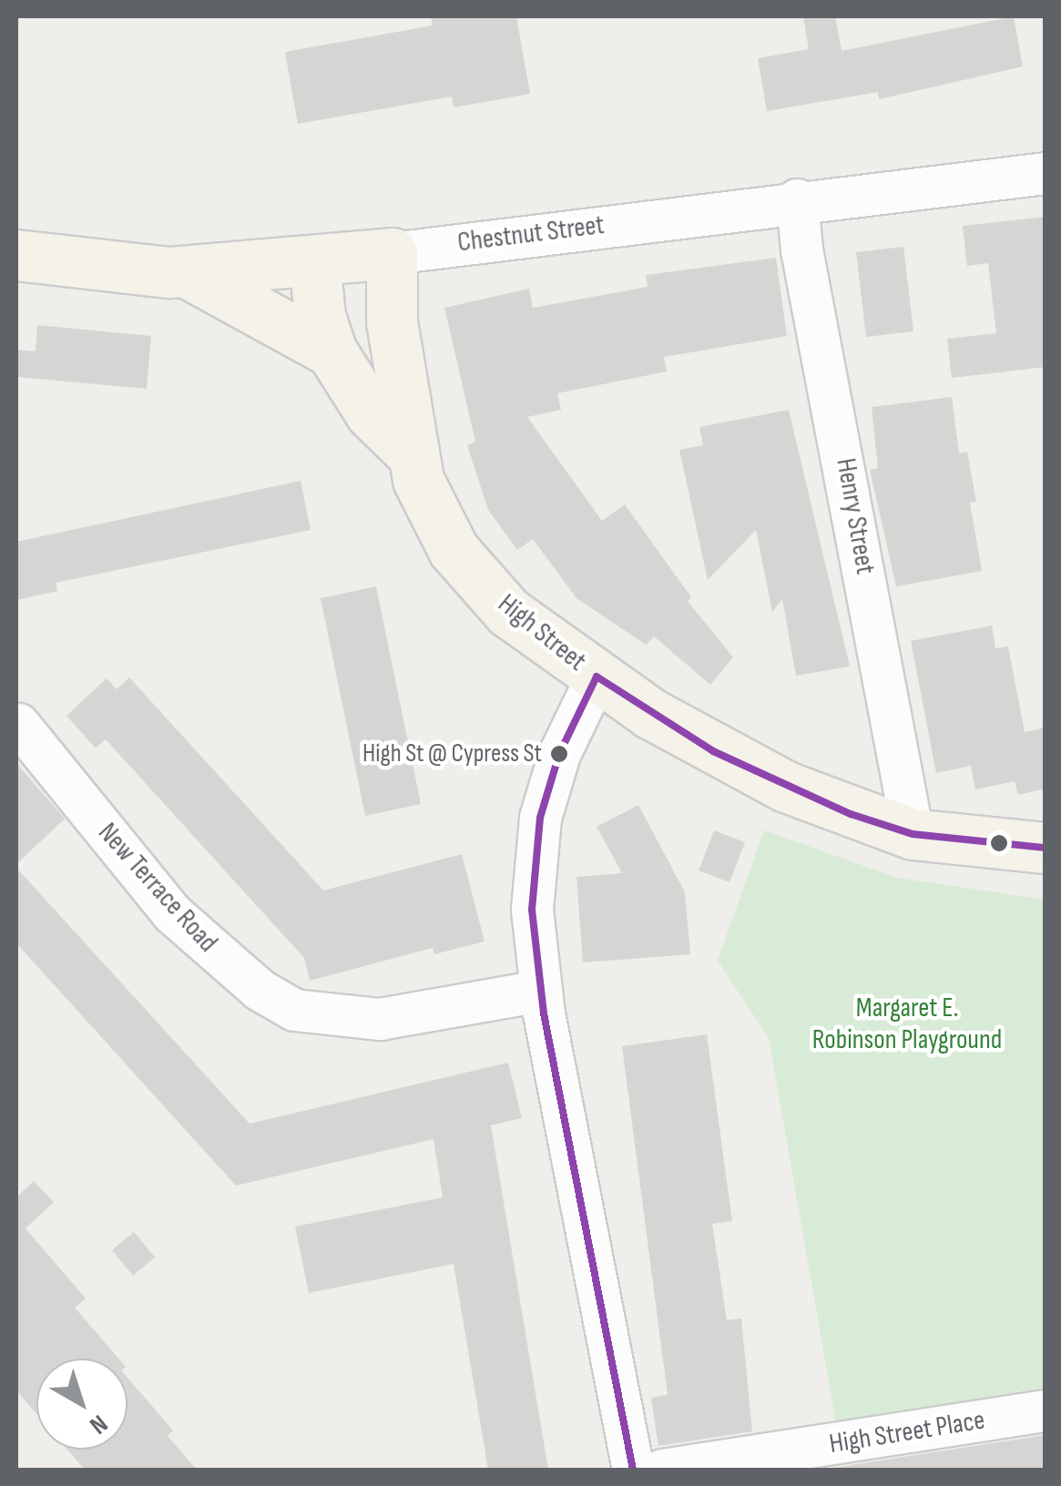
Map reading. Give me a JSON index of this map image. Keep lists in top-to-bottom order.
{
  "streets": {
    "main road": ["Chestnut Street", "High Street"],
    "street": ["Henry Street", "New Terrace Road", "High Street Place"]
  },
  "crossings": [
    ["Chestnut Street", "Henry Street"],
    ["Chestnut Street", "High Street"],
    ["High Street", "New Terrace Road"]
  ],
  "parks": ["Margaret E. Robinson Playground"],
  "places": ["High St @ Cypress St"],
  "north": "bottom right"
}
